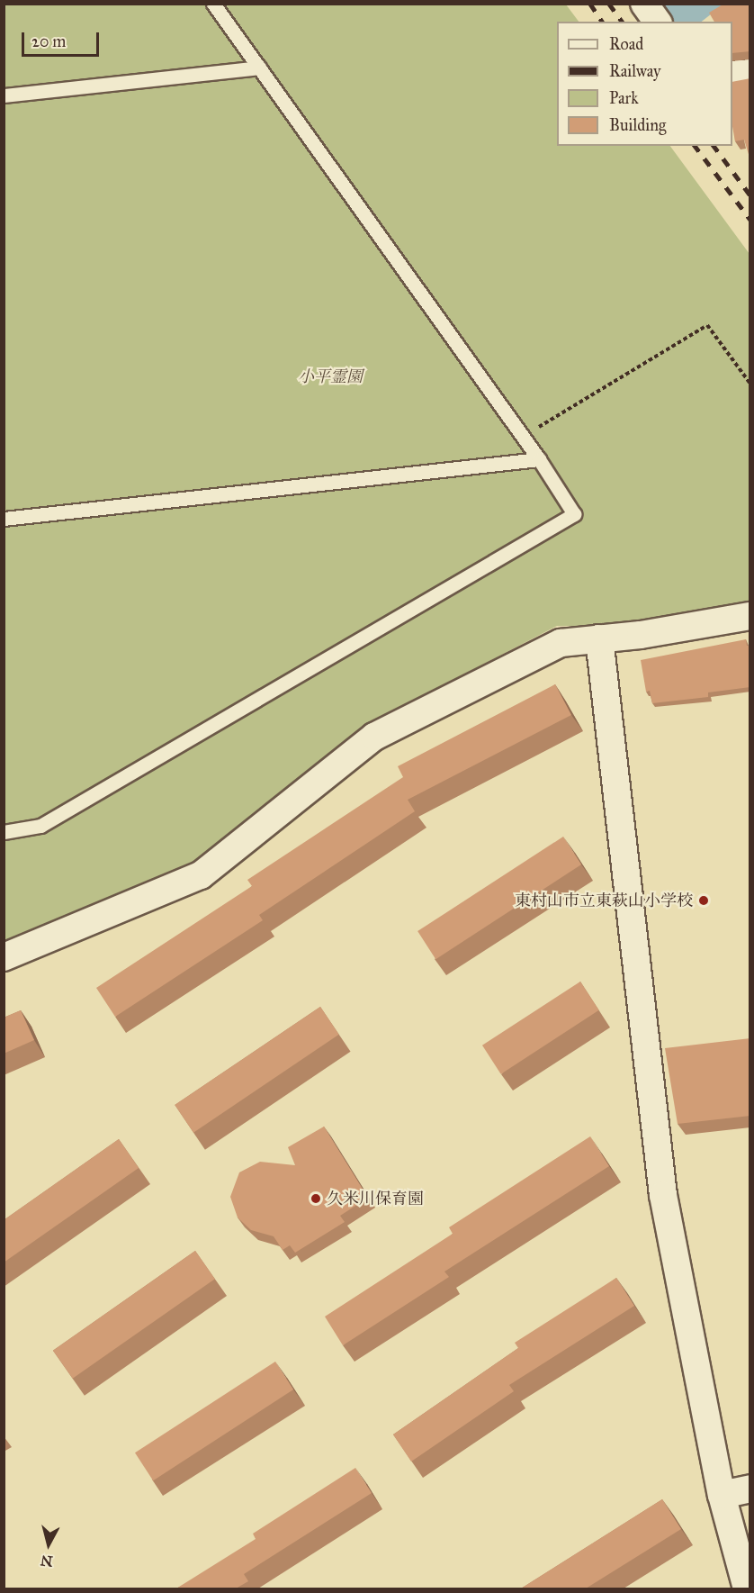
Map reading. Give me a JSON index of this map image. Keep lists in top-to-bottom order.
{
  "parks": ["小平霊園"],
  "places": ["東村山市立東萩山小学校", "久米川保育園"],
  "legend": [
    "Road",
    "Railway",
    "Park",
    "Building"
  ],
  "scale_bar": "20 m",
  "north": "bottom"
}
